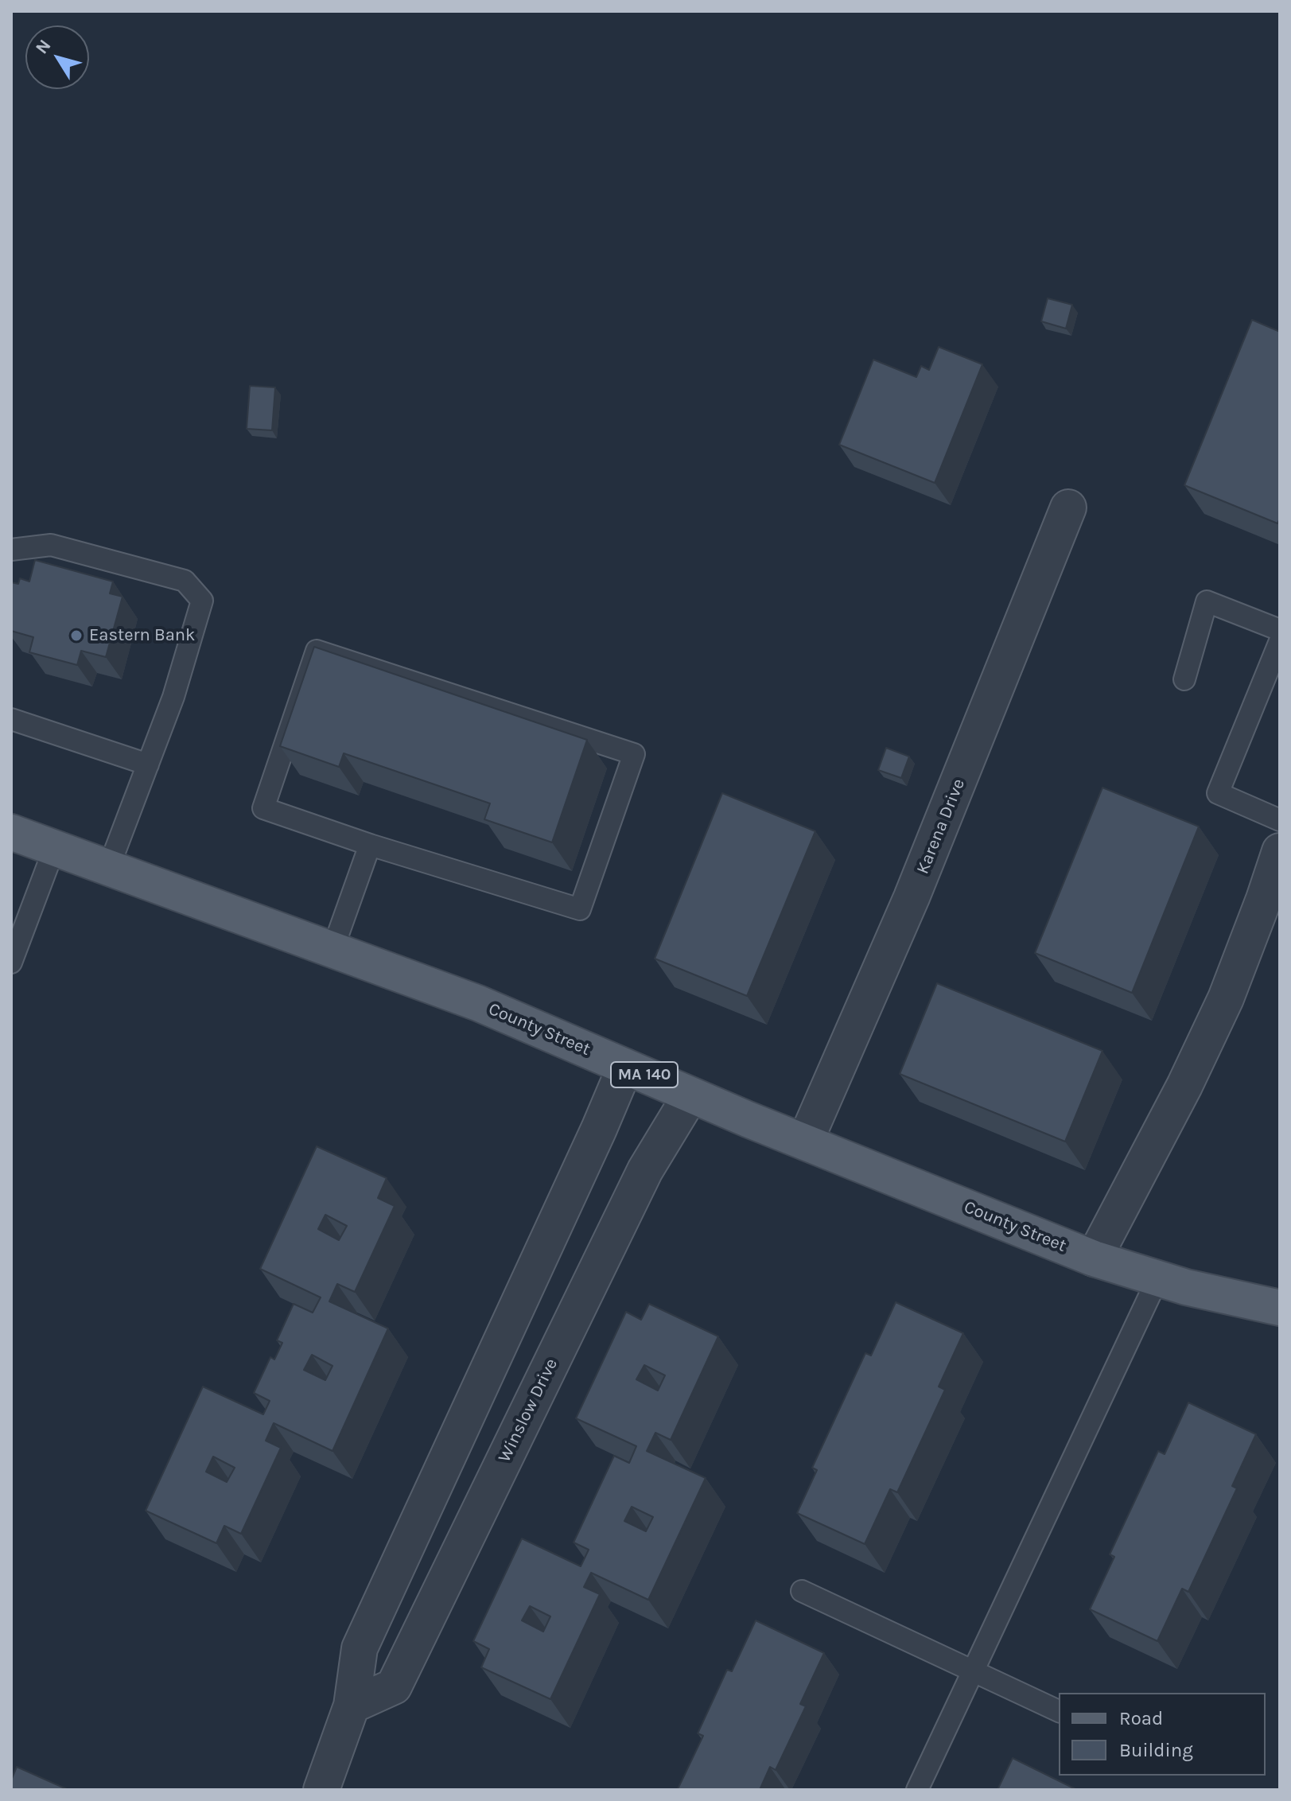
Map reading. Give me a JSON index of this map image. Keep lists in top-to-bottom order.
{
  "streets": {
    "main road": ["County Street", "MA 140"],
    "street": ["Karena Drive", "Winslow Drive"]
  },
  "crossings": [
    ["Karena Drive", "County Street"],
    ["County Street", "Winslow Drive"]
  ],
  "places": ["Eastern Bank"],
  "legend": ["Road", "Building"],
  "north": "top left"
}
